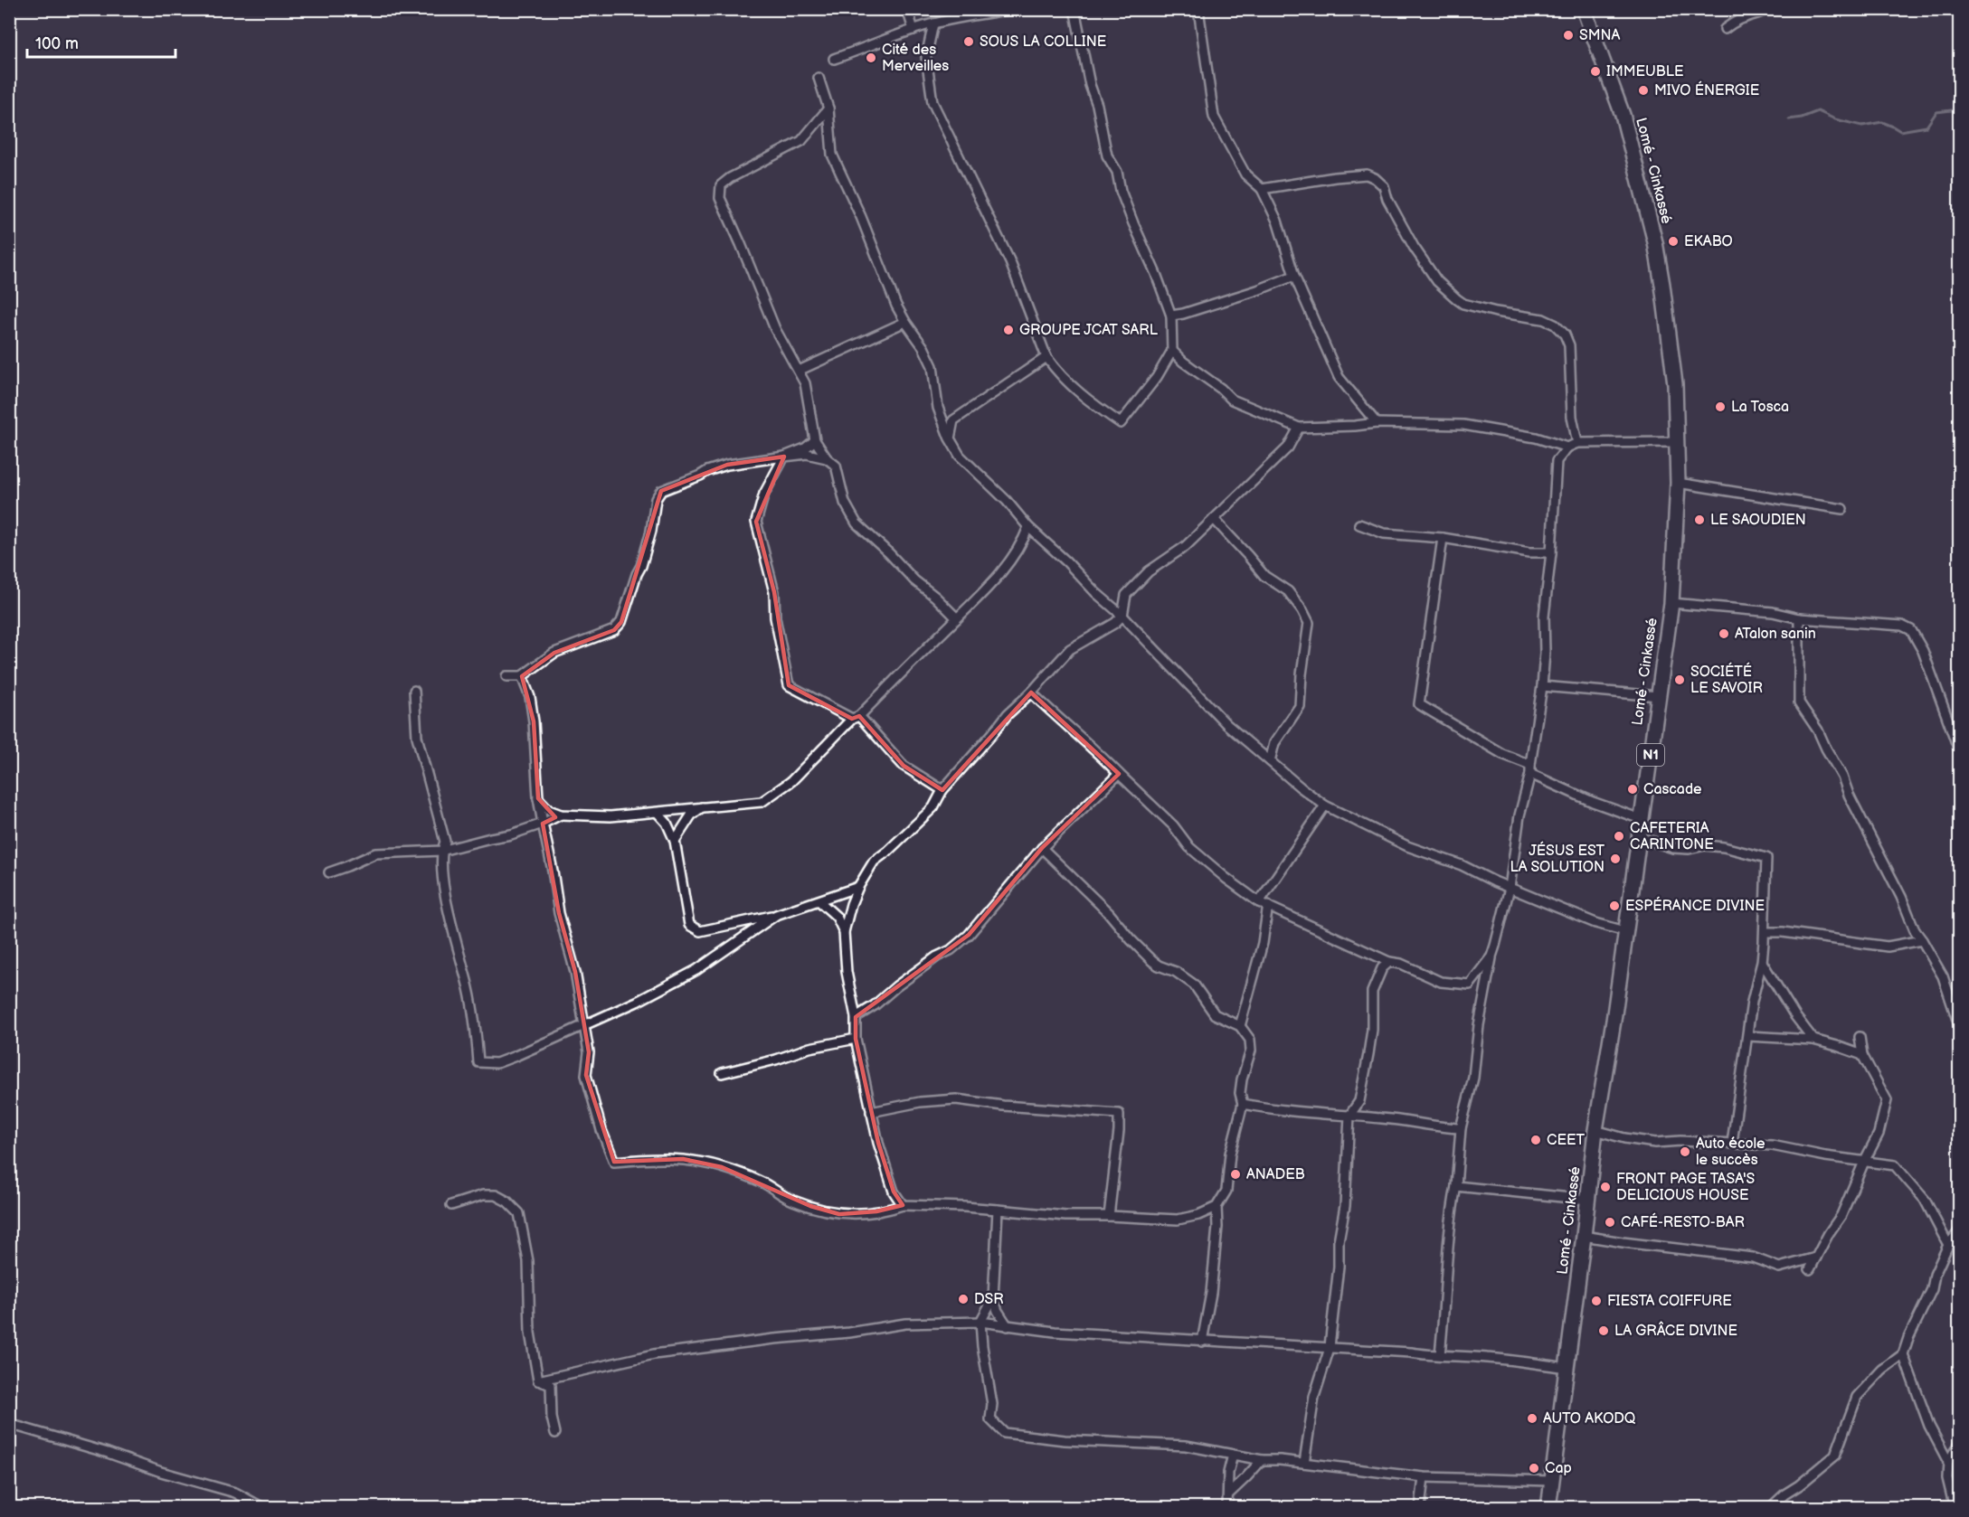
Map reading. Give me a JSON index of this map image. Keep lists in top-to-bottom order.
{
  "streets": {
    "highway": ["Lomé - Cinkassé", "N1"]
  },
  "places": [
    "SMNA",
    "SOUS LA COLLINE",
    "Cité des Merveilles",
    "IMMEUBLE",
    "MIVO ÉNERGIE",
    "EKABO",
    "GROUPE JCAT SARL",
    "La Tosca",
    "LE SAOUDIEN",
    "ATalon sanin",
    "SOCIÉTÉ LE SAVOIR",
    "Cascade",
    "CAFETERIA CARINTONE",
    "JÉSUS EST LA SOLUTION",
    "ESPÉRANCE DIVINE",
    "CEET",
    "Auto école le succès",
    "ANADEB",
    "FRONT PAGE TASA'S DELICIOUS HOUSE",
    "CAFÉ-RESTO-BAR",
    "DSR",
    "FIESTA COIFFURE",
    "LA GRÂCE DIVINE",
    "AUTO AKODQ",
    "Cap"
  ],
  "scale_bar": "100 m"
}
